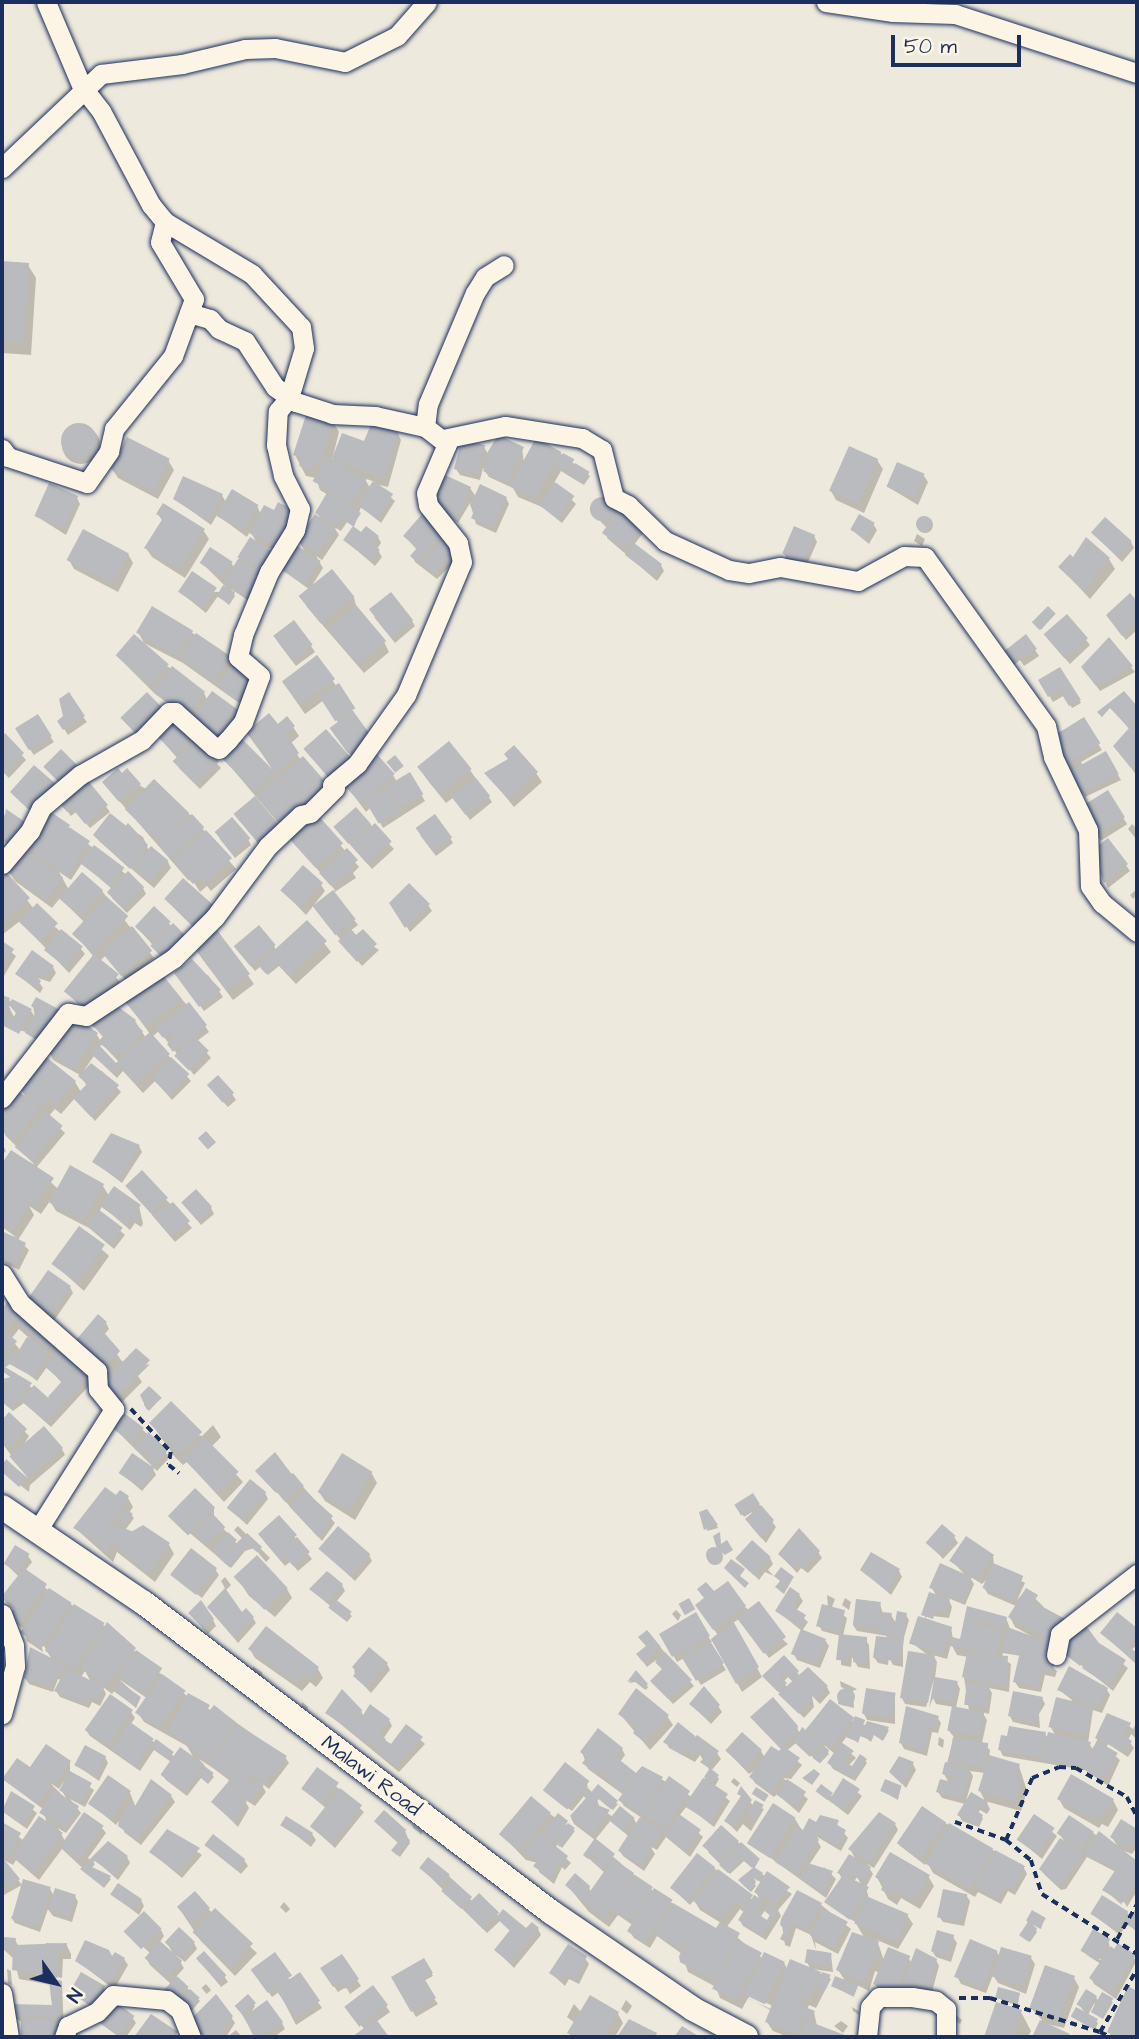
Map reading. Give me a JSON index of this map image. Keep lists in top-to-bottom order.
{
  "streets": {
    "main road": ["Malawi Road"]
  },
  "scale_bar": "50 m",
  "north": "bottom right"
}
